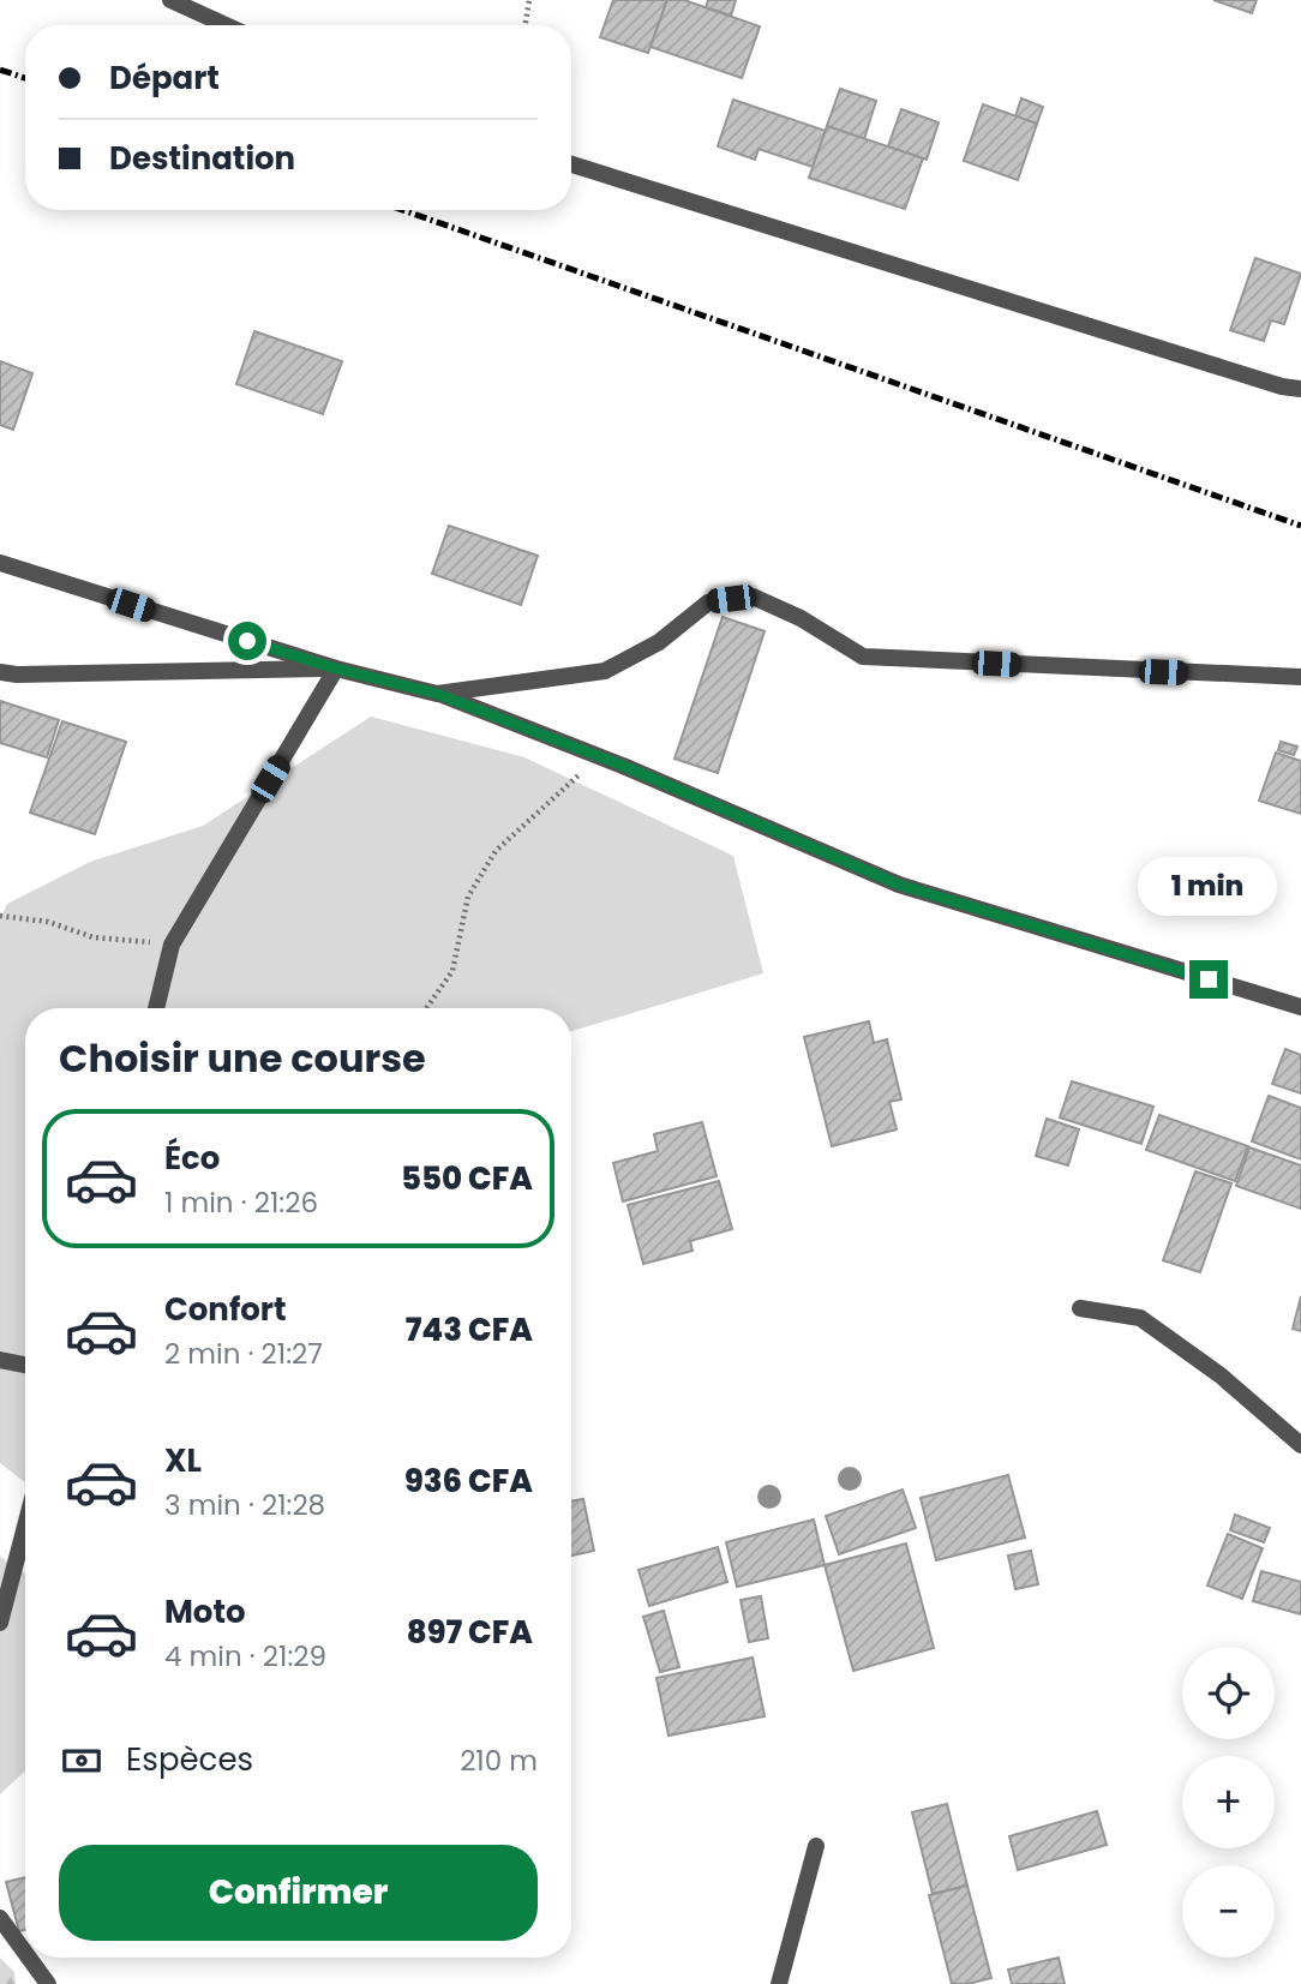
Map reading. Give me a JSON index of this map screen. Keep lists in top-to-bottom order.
{
  "page": {
    "banner": ["Départ", "Destination"],
    "bubble": "1 min",
    "heading": "Choisir une course",
    "list": [
      {
        "name": "Éco",
        "note": "1 min · 21:26",
        "value": "550 CFA"
      },
      {
        "name": "Confort",
        "note": "2 min · 21:27",
        "value": "743 CFA"
      },
      {
        "name": "XL",
        "note": "3 min · 21:28",
        "value": "936 CFA"
      },
      {
        "name": "Moto",
        "note": "4 min · 21:29",
        "value": "897 CFA"
      }
    ],
    "map_buttons": ["+", "−"],
    "pay": ["Espèces", "210 m"],
    "buttons": "Confirmer"
  }
}
